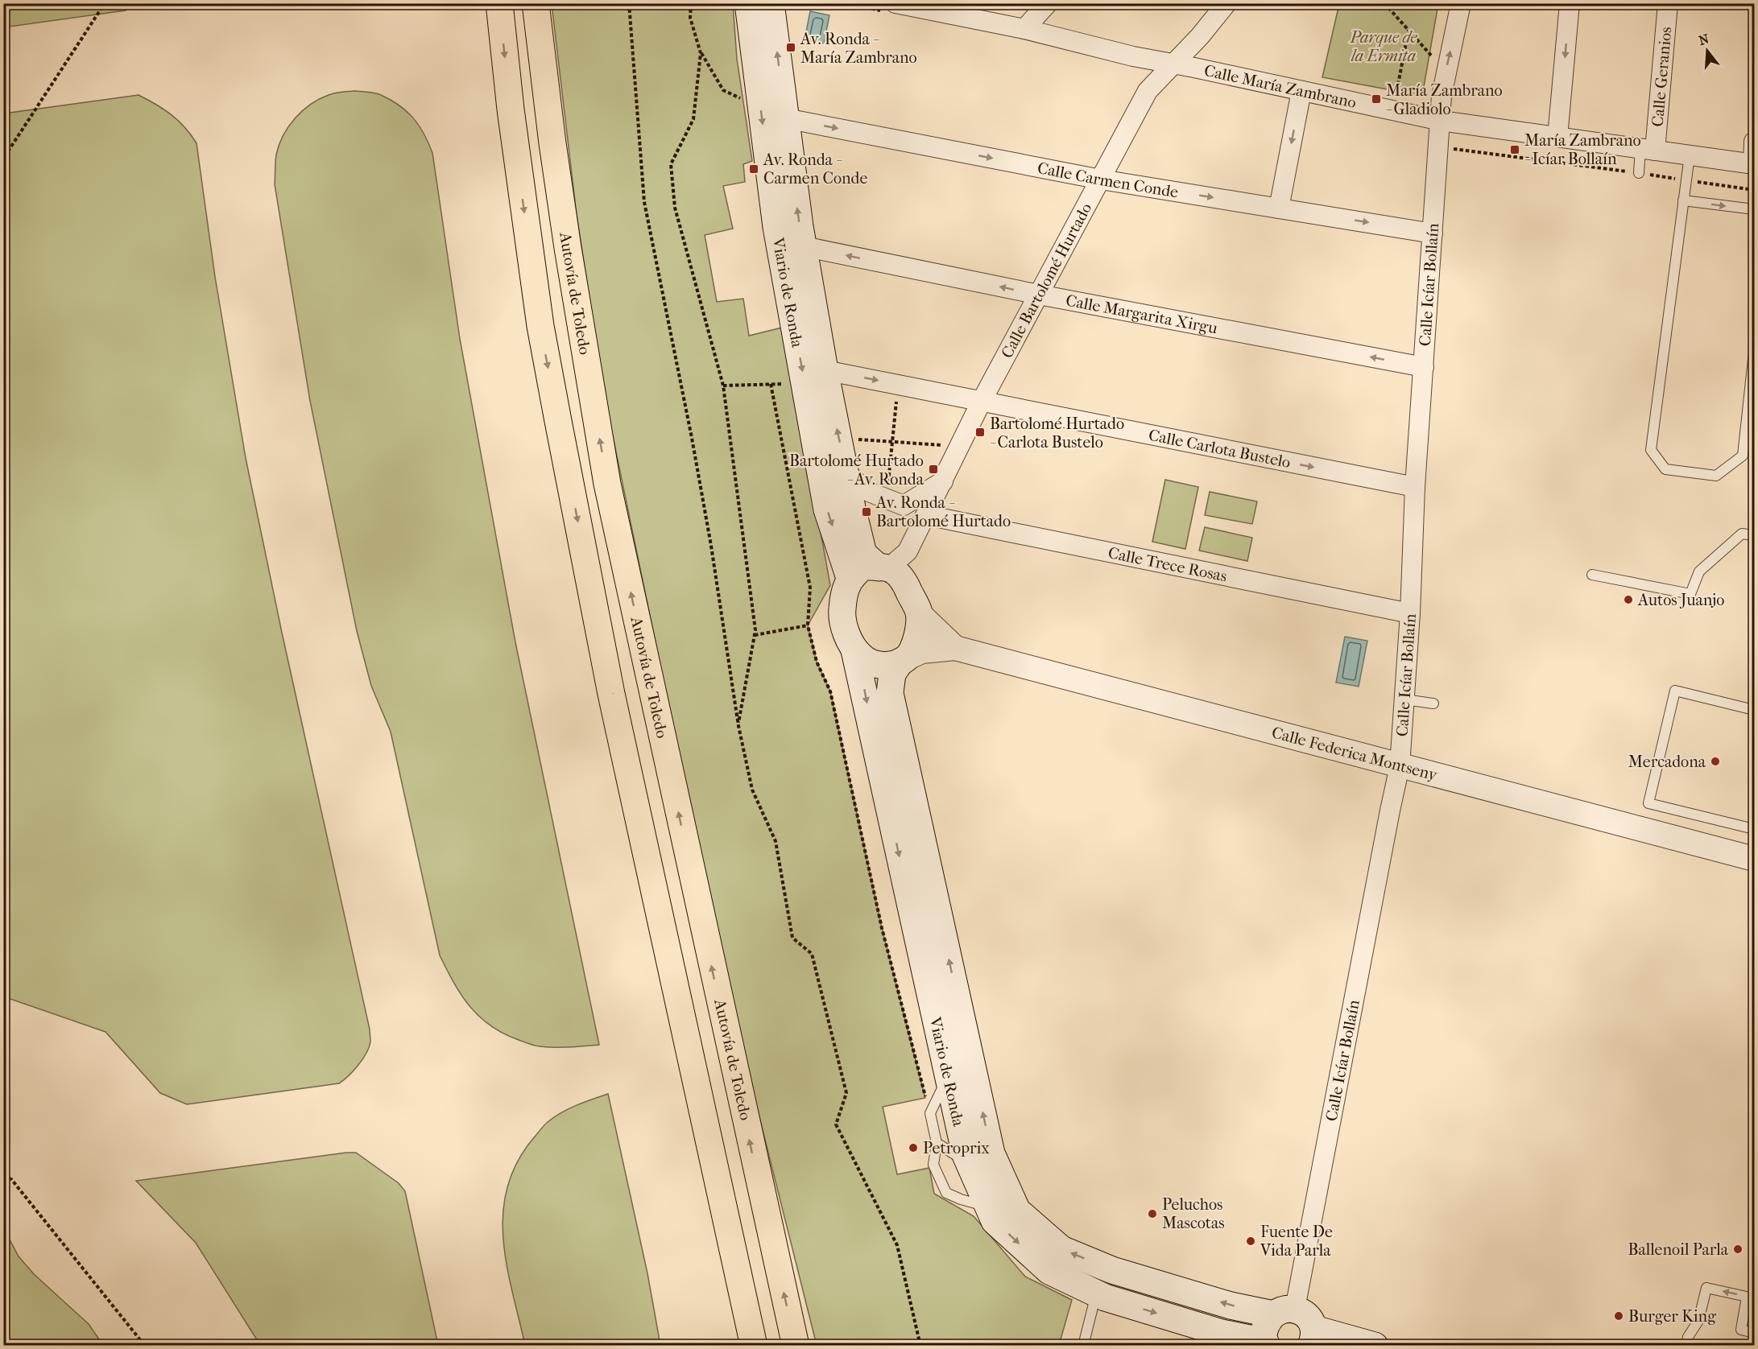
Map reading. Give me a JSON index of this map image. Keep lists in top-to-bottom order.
{
  "streets": {
    "highway": ["Autovía de Toledo"],
    "main road": ["Viario de Ronda"],
    "street": [
      "Calle Geranios",
      "Calle María Zambrano",
      "Calle Carmen Conde",
      "Calle Bartolomé Hurtado",
      "Calle Icíar Bollaín",
      "Calle Margarita Xirgu",
      "Calle Carlota Bustelo",
      "Calle Trece Rosas",
      "Calle Federica Montseny"
    ]
  },
  "crossings": [
    ["Calle Geranios", "Calle María Zambrano"],
    ["Calle María Zambrano", "Calle Bartolomé Hurtado"],
    ["Calle María Zambrano", "Calle Icíar Bollaín"],
    ["Calle Carmen Conde", "Calle Bartolomé Hurtado"],
    ["Calle Carmen Conde", "Calle Icíar Bollaín"],
    ["Calle Carmen Conde", "Viario de Ronda"],
    ["Calle Bartolomé Hurtado", "Viario de Ronda"],
    ["Calle Bartolomé Hurtado", "Calle Margarita Xirgu"],
    ["Calle Bartolomé Hurtado", "Calle Carlota Bustelo"],
    ["Calle Bartolomé Hurtado", "Calle Trece Rosas"],
    ["Calle Bartolomé Hurtado", "Calle Federica Montseny"],
    ["Calle Icíar Bollaín", "Viario de Ronda"],
    ["Calle Icíar Bollaín", "Calle Margarita Xirgu"],
    ["Calle Icíar Bollaín", "Calle Carlota Bustelo"],
    ["Calle Icíar Bollaín", "Calle Trece Rosas"],
    ["Calle Icíar Bollaín", "Calle Federica Montseny"],
    ["Viario de Ronda", "Calle Margarita Xirgu"],
    ["Viario de Ronda", "Calle Carlota Bustelo"],
    ["Viario de Ronda", "Calle Federica Montseny"]
  ],
  "one_way": ["Calle Carmen Conde", "Calle Margarita Xirgu", "Calle Carlota Bustelo"],
  "parks": ["Parque de la Ermita"],
  "places": {
    "transit": [
      "Av. Ronda - María Zambrano",
      "María Zambrano - Gladiolo",
      "María Zambrano - Icíar Bollaín",
      "Av. Ronda - Carmen Conde",
      "Bartolomé Hurtado - Carlota Bustelo",
      "Bartolomé Hurtado - Av. Ronda",
      "Av. Ronda - Bartolomé Hurtado"
    ],
    "other": [
      "Autos Juanjo",
      "Mercadona",
      "Petroprix",
      "Peluchos Mascotas",
      "Fuente De Vida Parla",
      "Ballenoil Parla",
      "Burger King"
    ]
  },
  "north": "top"
}
